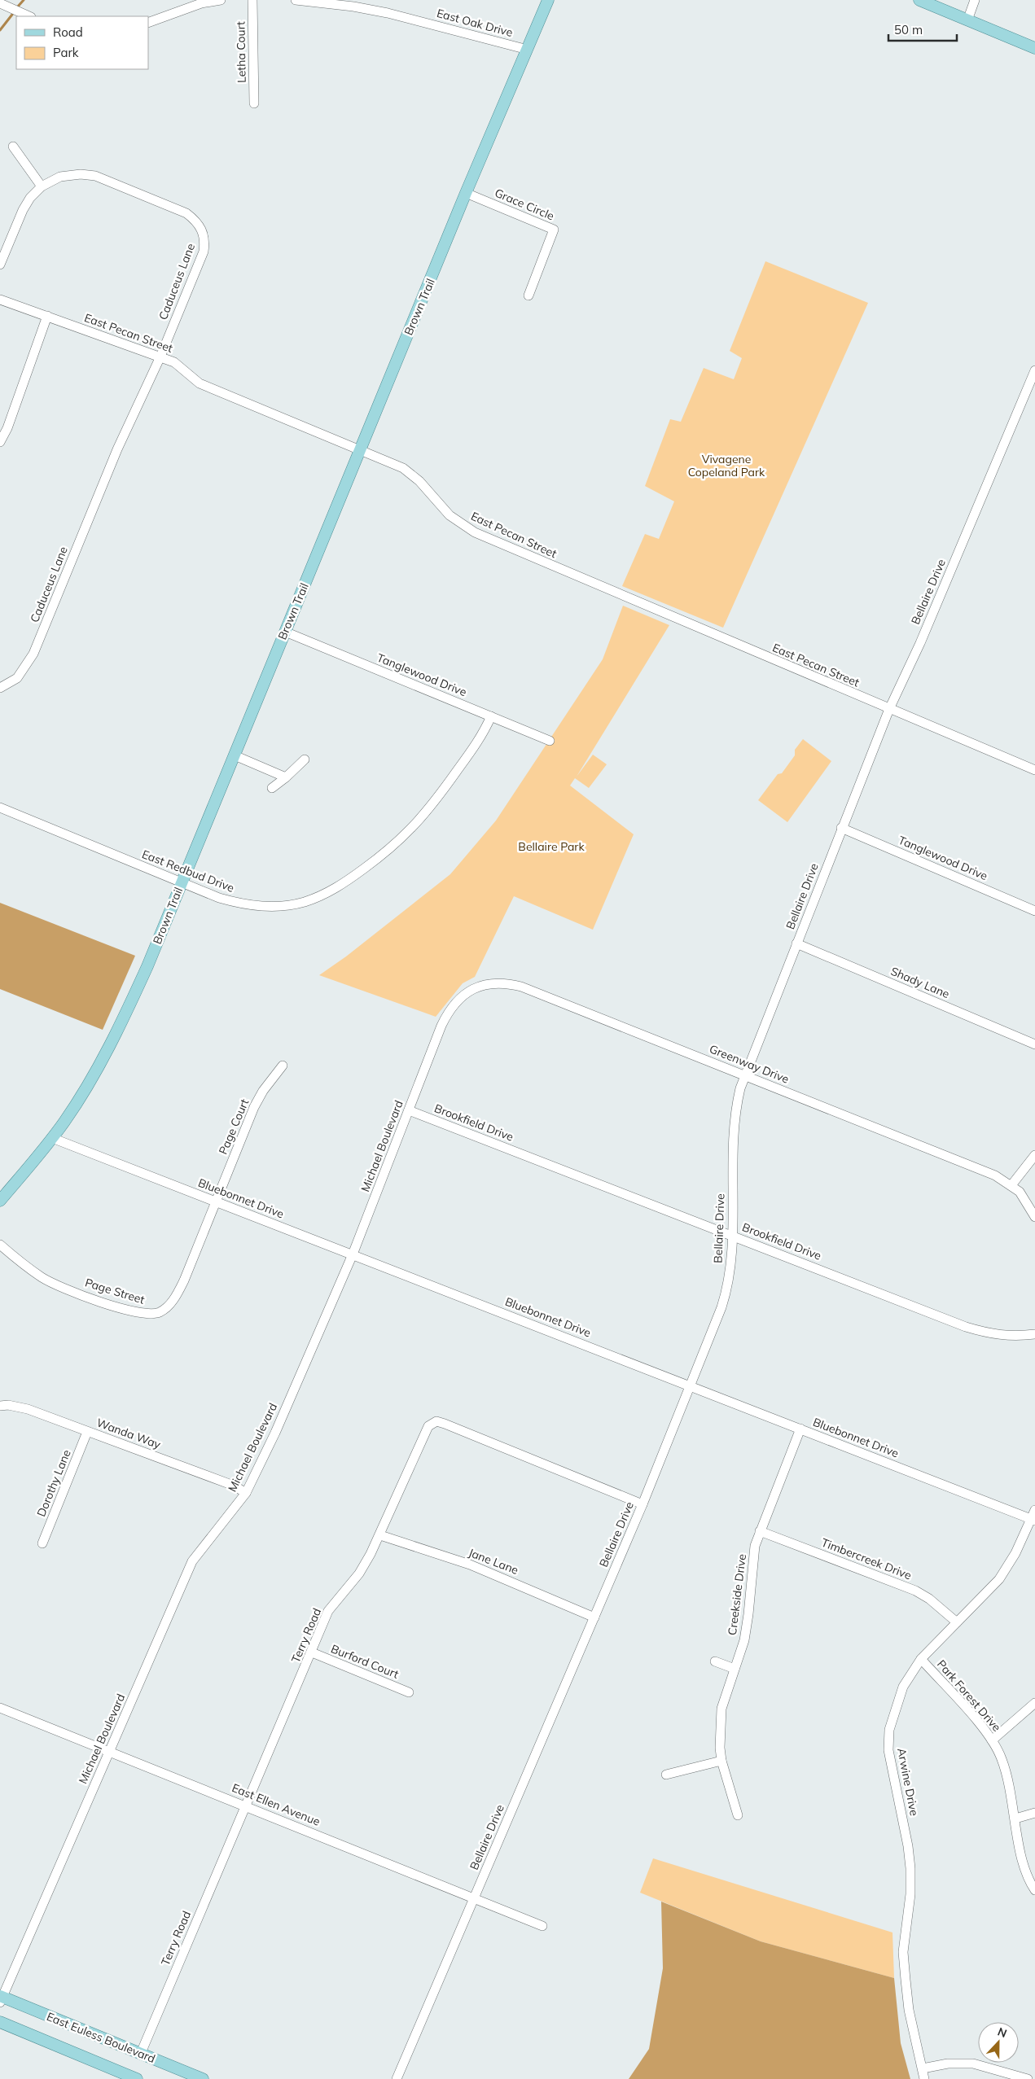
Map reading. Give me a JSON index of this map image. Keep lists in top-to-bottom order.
{
  "streets": {
    "main road": ["Brown Trail", "East Euless Boulevard"],
    "street": [
      "East Oak Drive",
      "Letha Court",
      "Grace Circle",
      "Caduceus Lane",
      "East Pecan Street",
      "Bellaire Drive",
      "Tanglewood Drive",
      "East Redbud Drive",
      "Shady Lane",
      "Greenway Drive",
      "Brookfield Drive",
      "Page Court",
      "Michael Boulevard",
      "Bluebonnet Drive",
      "Page Street",
      "Wanda Way",
      "Dorothy Lane",
      "Timbercreek Drive",
      "Jane Lane",
      "Creekside Drive",
      "Terry Road",
      "Burford Court",
      "Park Forest Drive",
      "Arwine Drive",
      "East Ellen Avenue"
    ]
  },
  "crossings": [
    ["East Oak Drive", "Brown Trail"],
    ["Grace Circle", "Brown Trail"],
    ["Caduceus Lane", "East Pecan Street"],
    ["Brown Trail", "East Pecan Street"],
    ["Brown Trail", "Tanglewood Drive"],
    ["Brown Trail", "East Redbud Drive"],
    ["Brown Trail", "Bluebonnet Drive"],
    ["East Pecan Street", "Bellaire Drive"],
    ["Bellaire Drive", "Tanglewood Drive"],
    ["Bellaire Drive", "Shady Lane"],
    ["Bellaire Drive", "Greenway Drive"],
    ["Bellaire Drive", "Brookfield Drive"],
    ["Bellaire Drive", "Bluebonnet Drive"],
    ["Bellaire Drive", "Jane Lane"],
    ["Bellaire Drive", "Terry Road"],
    ["Bellaire Drive", "East Ellen Avenue"],
    ["Tanglewood Drive", "East Redbud Drive"],
    ["Greenway Drive", "Michael Boulevard"],
    ["Brookfield Drive", "Michael Boulevard"],
    ["Page Court", "Bluebonnet Drive"],
    ["Page Court", "Page Street"],
    ["Michael Boulevard", "Bluebonnet Drive"],
    ["Michael Boulevard", "Wanda Way"],
    ["Michael Boulevard", "East Ellen Avenue"],
    ["Michael Boulevard", "East Euless Boulevard"],
    ["Bluebonnet Drive", "Page Street"],
    ["Bluebonnet Drive", "Creekside Drive"],
    ["Bluebonnet Drive", "Arwine Drive"],
    ["Wanda Way", "Dorothy Lane"],
    ["Timbercreek Drive", "Creekside Drive"],
    ["Timbercreek Drive", "Arwine Drive"],
    ["Jane Lane", "Terry Road"],
    ["Terry Road", "Burford Court"],
    ["Terry Road", "East Ellen Avenue"],
    ["Terry Road", "East Euless Boulevard"],
    ["Park Forest Drive", "Arwine Drive"]
  ],
  "parks": ["Vivagene Copeland Park", "Bellaire Park"],
  "legend": ["Road", "Park"],
  "scale_bar": "50 m",
  "north": "top"
}
